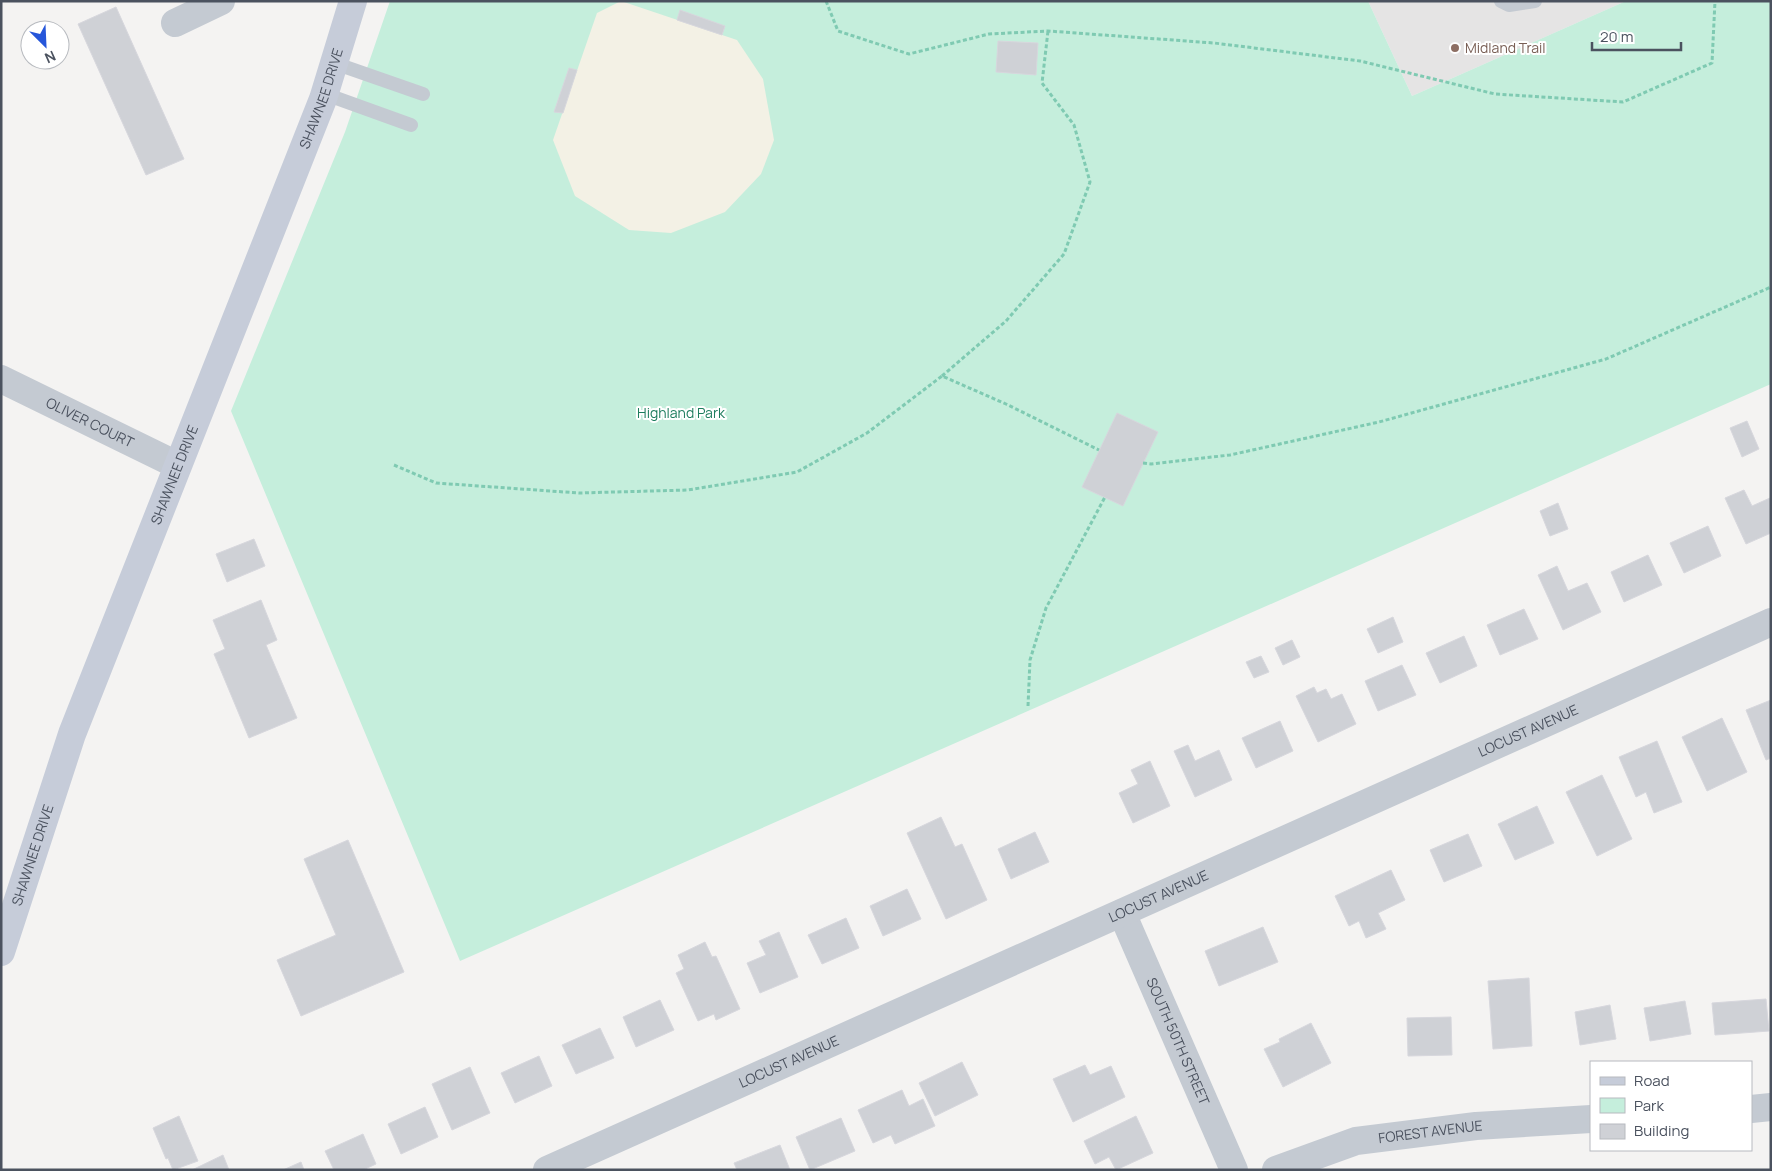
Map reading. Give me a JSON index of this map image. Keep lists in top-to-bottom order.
{
  "streets": {
    "main road": ["SHAWNEE DRIVE"],
    "street": [
      "OLIVER COURT",
      "LOCUST AVENUE",
      "SOUTH 50TH STREET",
      "FOREST AVENUE"
    ]
  },
  "crossings": [
    ["SHAWNEE DRIVE", "OLIVER COURT"],
    ["LOCUST AVENUE", "SOUTH 50TH STREET"]
  ],
  "parks": ["Highland Park"],
  "places": ["Midland Trail"],
  "legend": ["Road", "Park", "Building"],
  "scale_bar": "20 m",
  "north": "bottom right"
}
